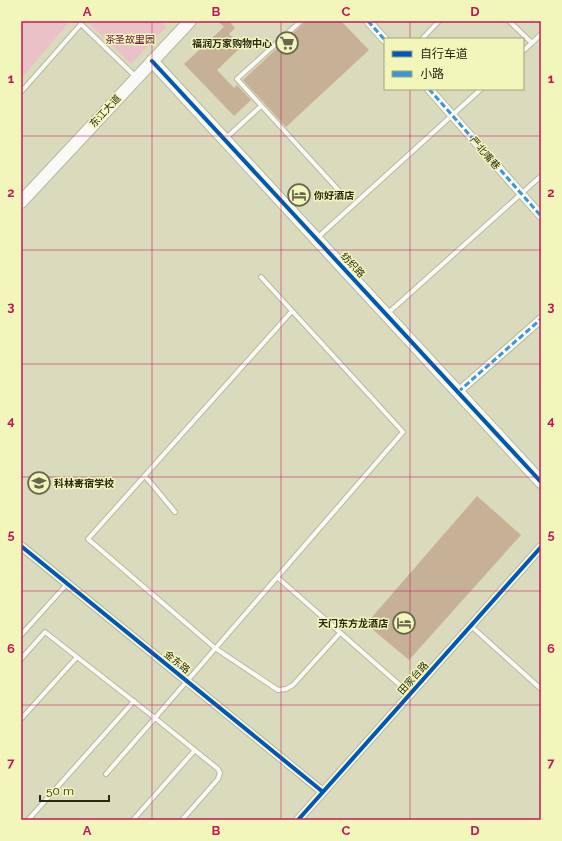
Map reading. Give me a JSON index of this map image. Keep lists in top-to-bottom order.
{
  "streets": {
    "street": [
      "东江大道",
      "严北嘴巷",
      "纺织路",
      "金东路",
      "田家台路"
    ]
  },
  "crossings": [
    ["东江大道", "纺织路"],
    ["金东路", "田家台路"]
  ],
  "parks": ["茶圣故里园"],
  "places": {
    "supermarket": ["福润万家购物中心"],
    "hotel": ["你好酒店", "天门东方龙酒店"],
    "school or university": ["科林寄宿学校"]
  },
  "legend": ["自行车道", "小路"],
  "scale_bar": "50 m",
  "grid": {
    "columns": [
      "A",
      "B",
      "C",
      "D"
    ],
    "rows": [
      "1",
      "2",
      "3",
      "4",
      "5",
      "6",
      "7"
    ]
  }
}
